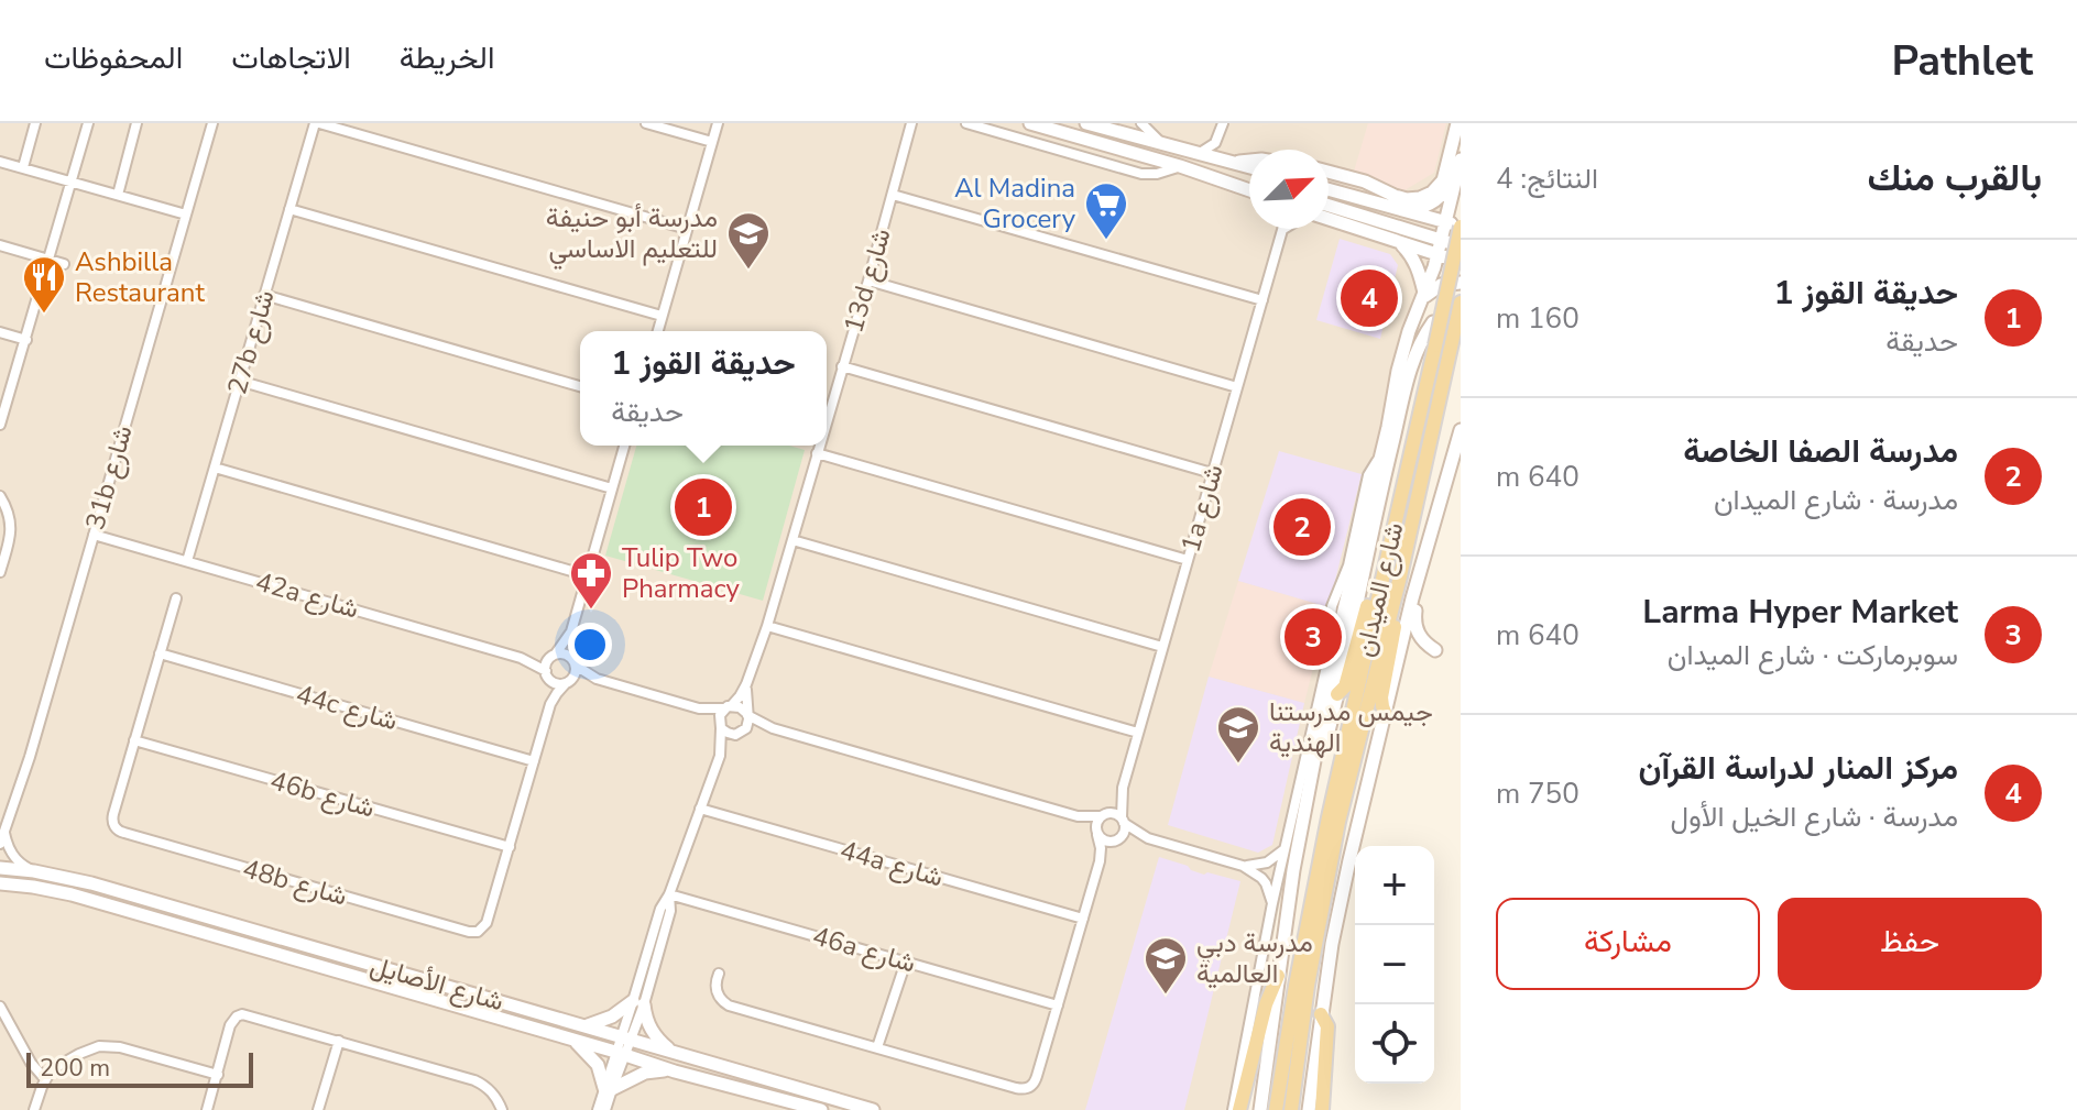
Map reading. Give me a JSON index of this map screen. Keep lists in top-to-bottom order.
{
  "streets": {
    "main road": ["شارع الميدان", "شارع الأصايل"],
    "street": [
      "13d شارع",
      "27b شارع",
      "31b شارع",
      "1a شارع",
      "42a شارع",
      "44c شارع",
      "46b شارع",
      "44a شارع",
      "48b شارع",
      "46a شارع"
    ]
  },
  "crossings": [
    ["27b شارع", "42a شارع"],
    ["31b شارع", "42a شارع"],
    ["46b شارع", "48b شارع"]
  ],
  "places": {
    "supermarket": ["Al Madina Grocery"],
    "school or university": ["مدرسة أبو حنيفة للتعليم الاساسي", "جيمس مدرستنا الهندية", "مدرسة دبي العالمية"],
    "restaurant": ["Ashbilla Restaurant"],
    "pharmacy": ["Tulip Two Pharmacy"]
  },
  "scale_bar": "200 m",
  "north": "top right",
  "page": {
    "header": "Pathlet",
    "nav": ["الخريطة", "الاتجاهات", "المحفوظات"],
    "heading": ["بالقرب منك", "النتائج: 4"],
    "list": [
      {
        "mark": "1",
        "name": "حديقة القوز 1",
        "note": "حديقة",
        "value": "160 m"
      },
      {
        "mark": "2",
        "name": "مدرسة الصفا الخاصة",
        "note": "مدرسة · شارع الميدان",
        "value": "640 m"
      },
      {
        "mark": "3",
        "name": "Larma Hyper Market",
        "note": "سوبرماركت · شارع الميدان",
        "value": "640 m"
      },
      {
        "mark": "4",
        "name": "مركز المنار لدراسة القرآن",
        "note": "مدرسة · شارع الخيل الأول",
        "value": "750 m"
      }
    ],
    "pins": [
      "4",
      "1",
      "2",
      "3"
    ],
    "popup": ["حديقة القوز 1", "حديقة"],
    "map_buttons": ["+", "−"],
    "buttons": ["حفظ", "مشاركة"],
    "scale": "200 m"
  }
}
